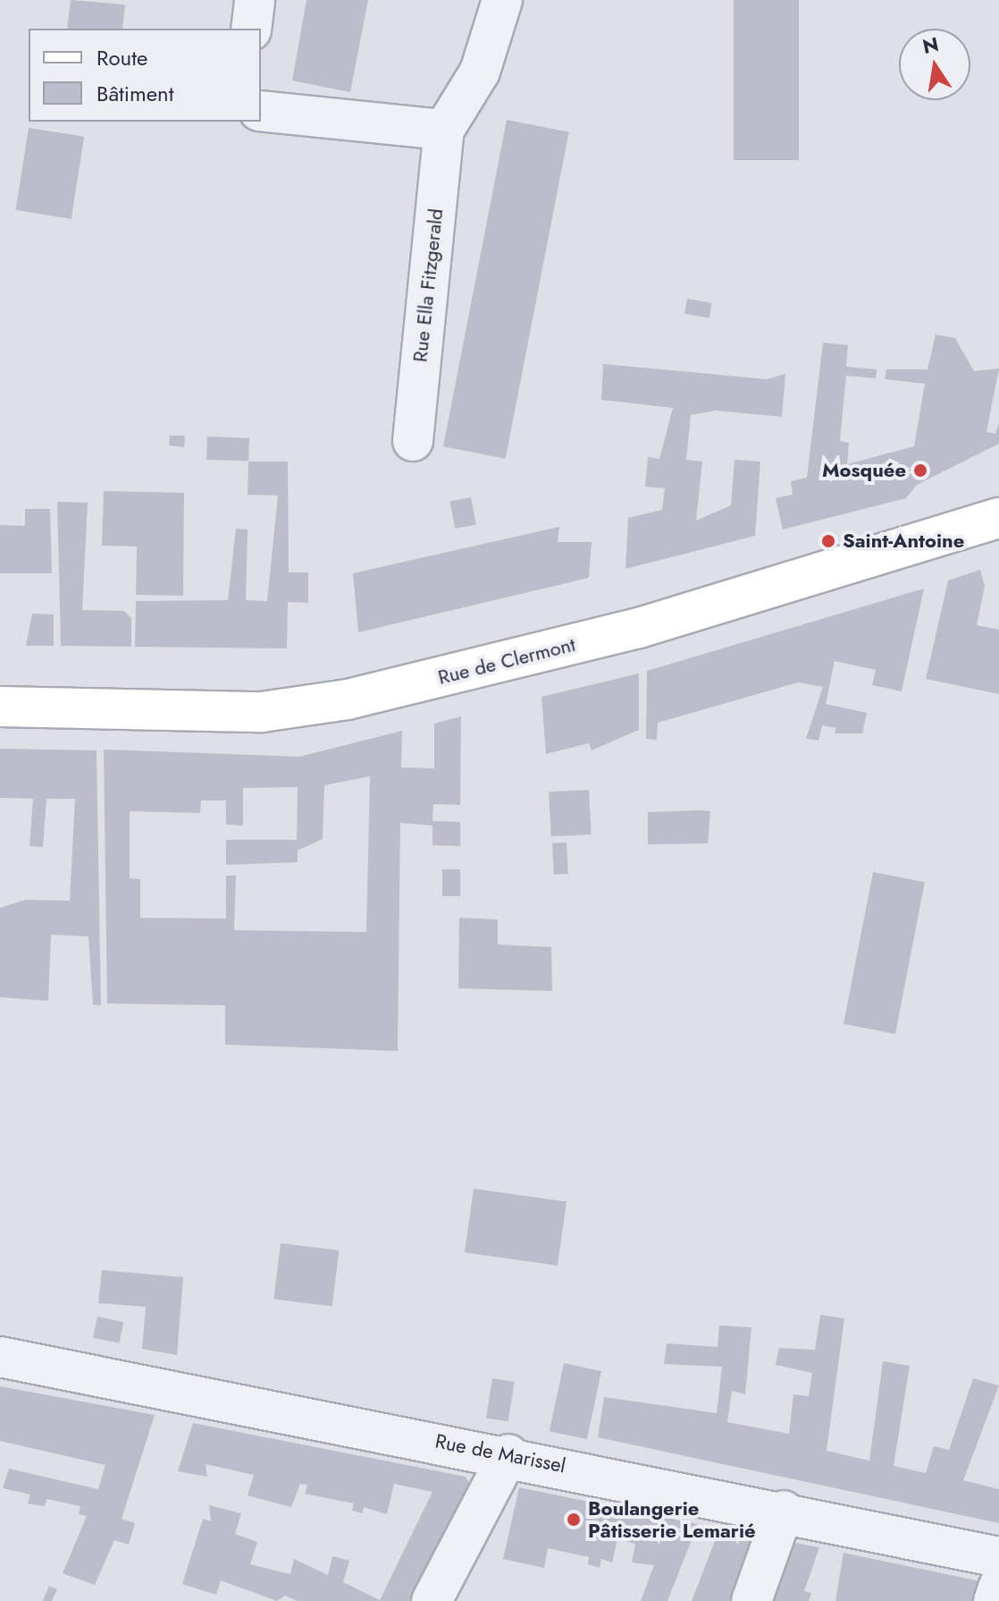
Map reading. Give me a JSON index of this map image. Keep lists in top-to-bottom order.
{
  "streets": {
    "main road": ["Rue de Clermont"],
    "street": ["Rue Ella Fitzgerald", "Rue de Marissel"]
  },
  "places": ["Mosquée", "Saint-Antoine", "Boulangerie Pâtisserie Lemarié"],
  "legend": ["Route", "Bâtiment"],
  "north": "top"
}
